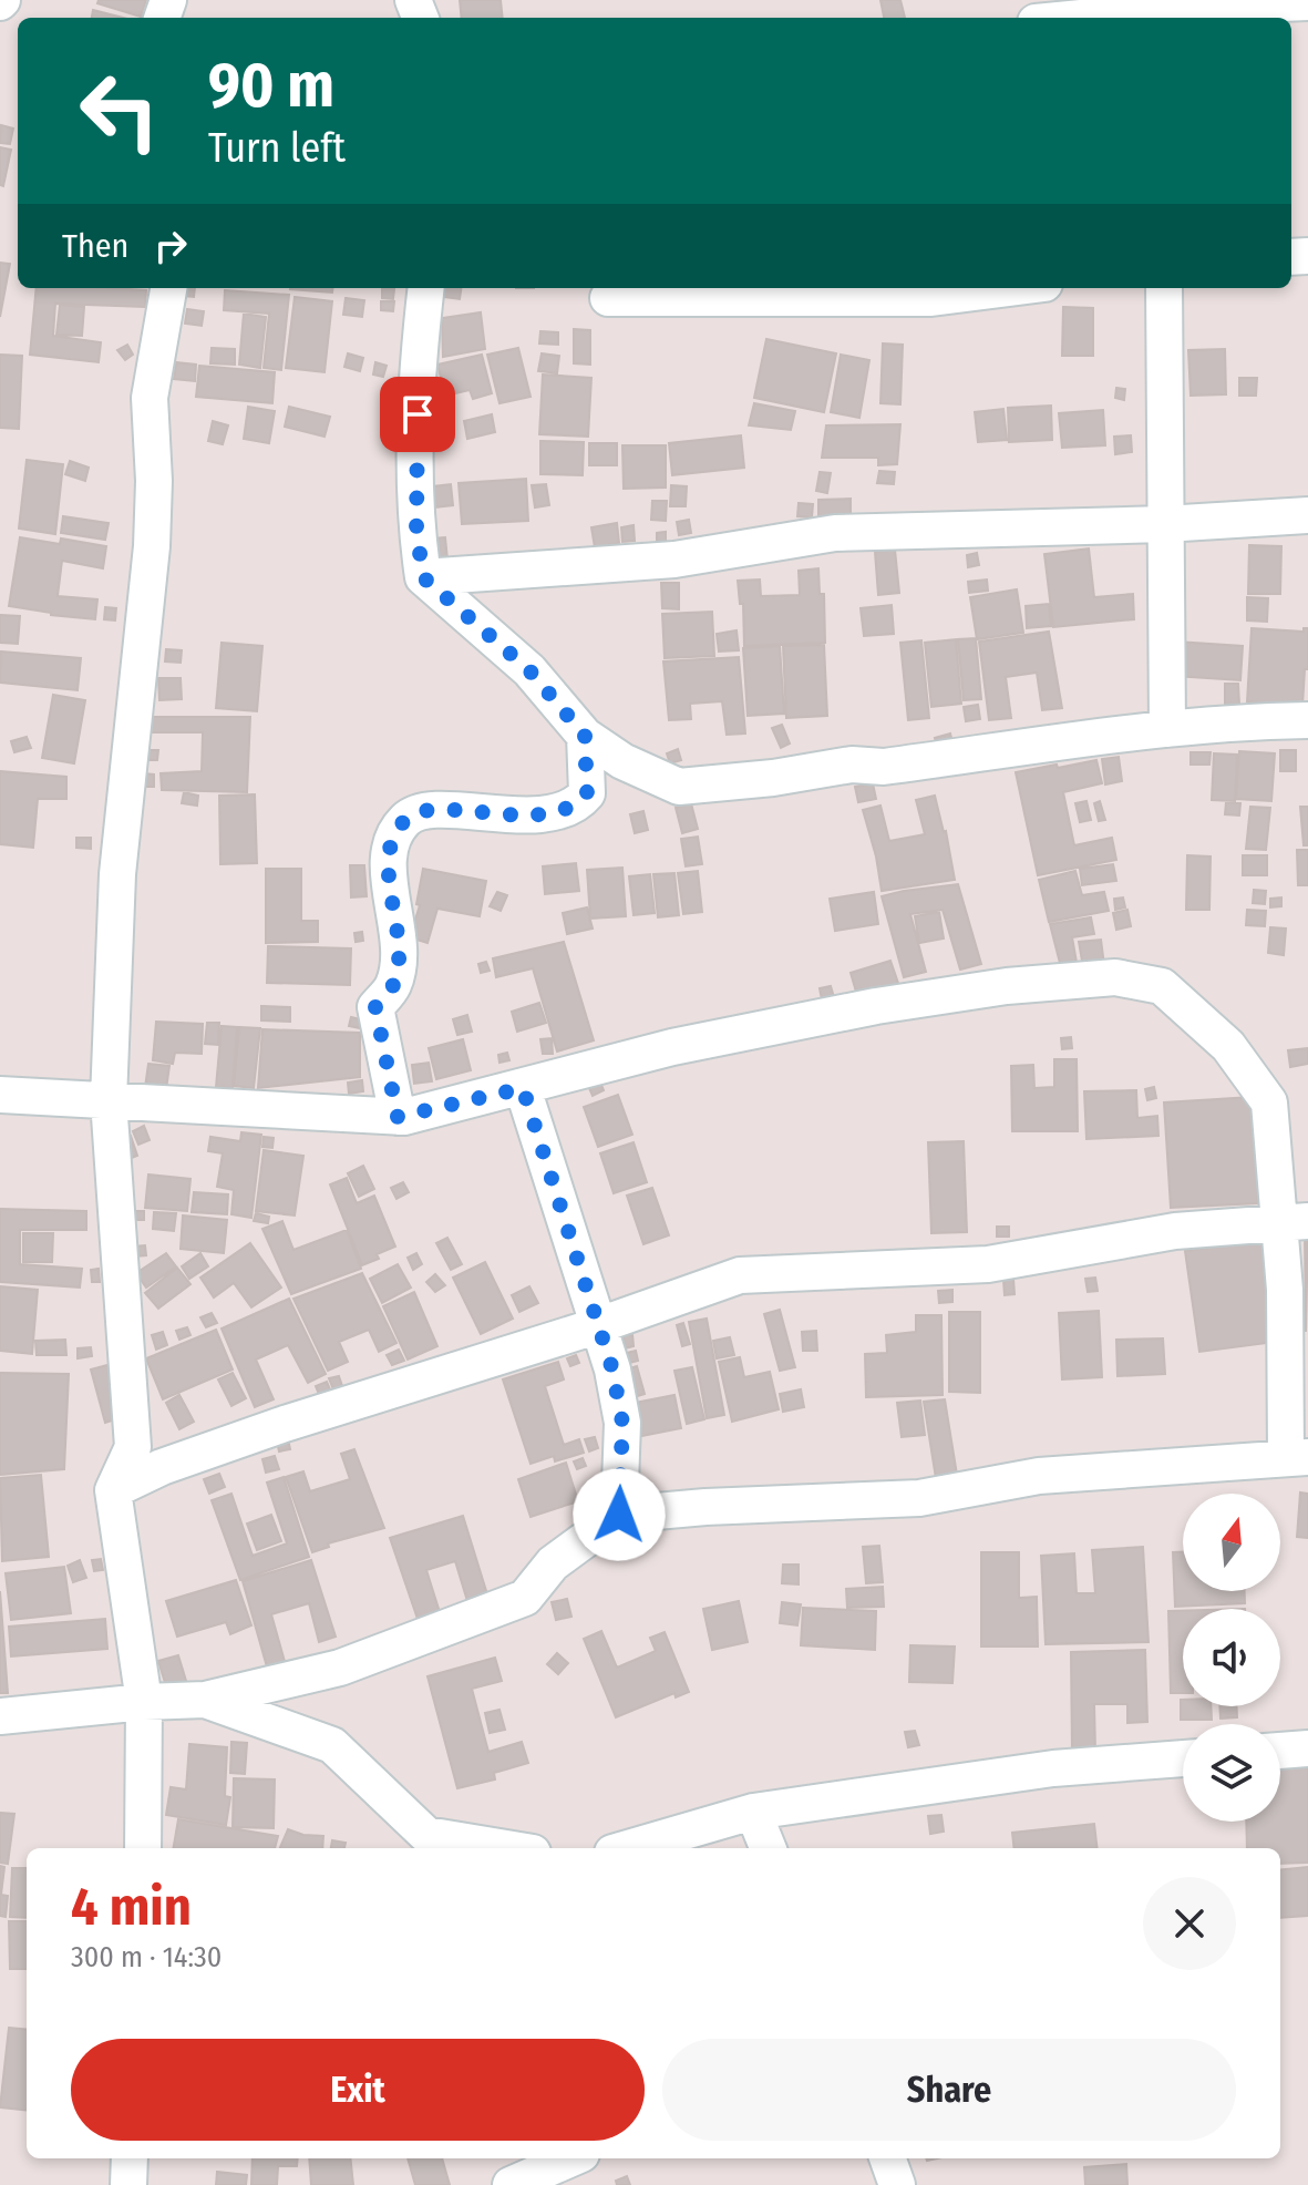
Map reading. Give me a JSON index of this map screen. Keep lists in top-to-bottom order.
{
  "north": "top",
  "page": {
    "turn": ["90 m", "Turn left"],
    "then": "Then",
    "heading": ["4 min", "300 m · 14:30"],
    "buttons": ["Exit", "Share"]
  }
}
